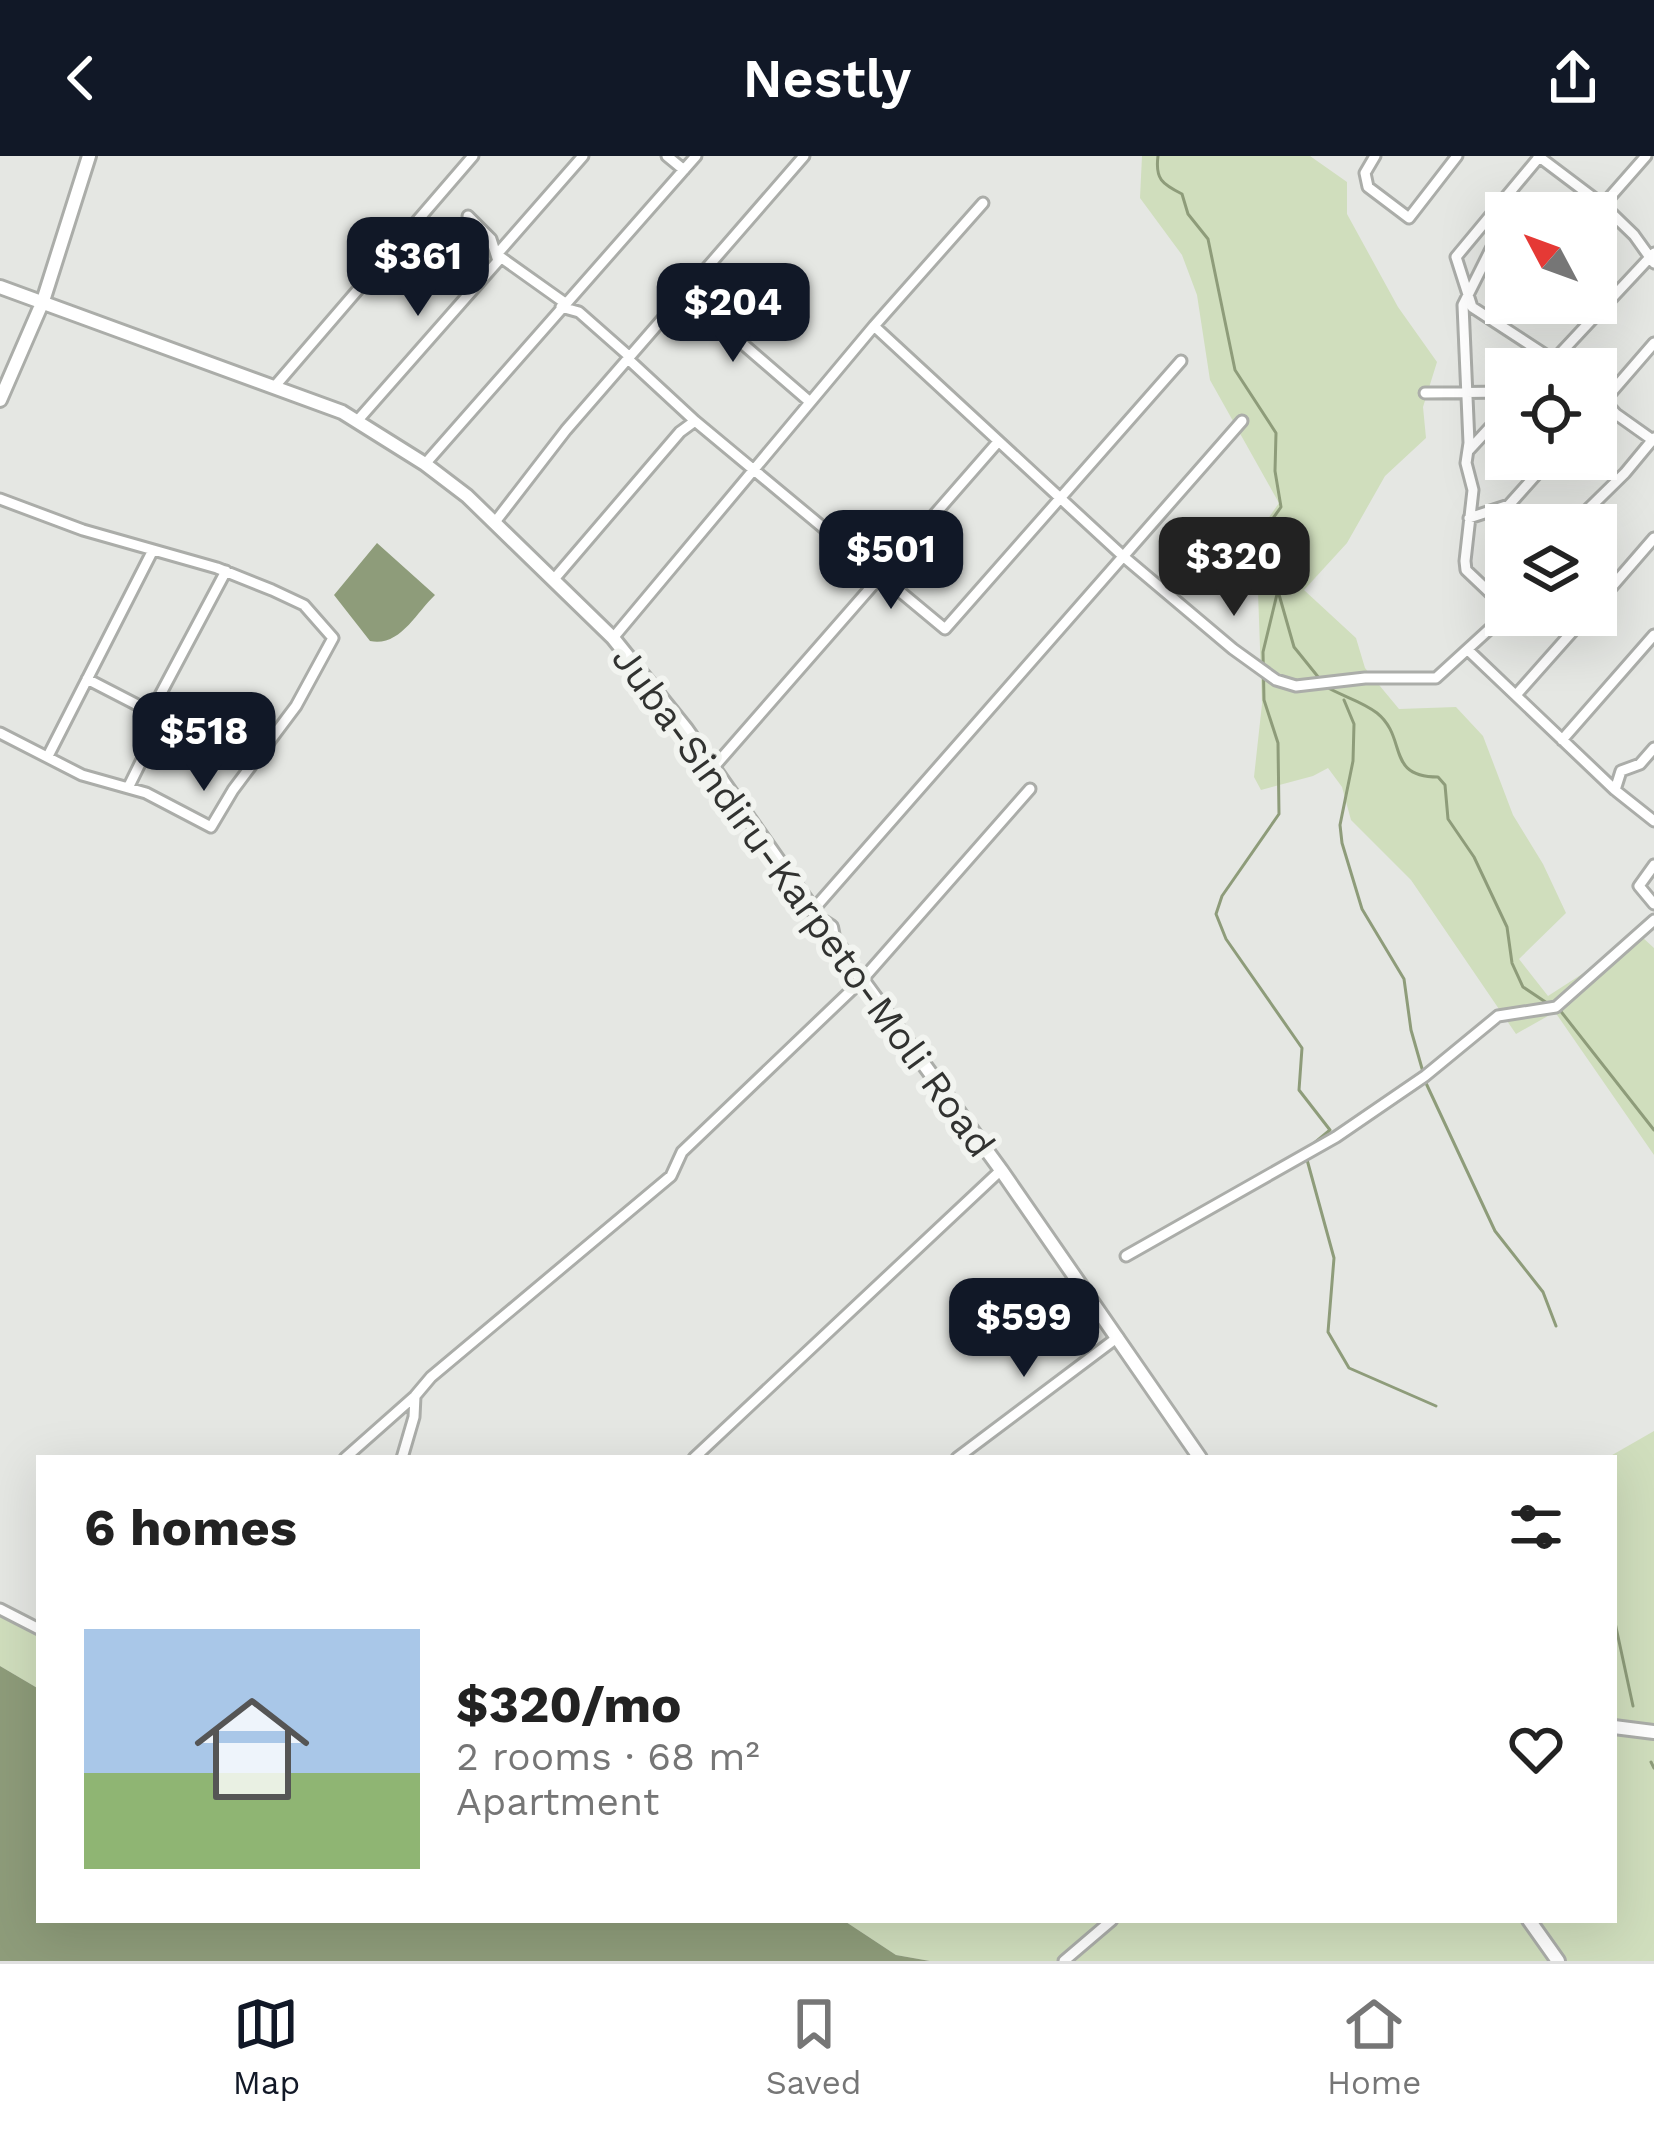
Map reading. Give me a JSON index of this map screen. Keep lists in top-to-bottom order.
{
  "streets": {
    "main road": ["Juba-Sindiru-Karpeto-Moli Road"]
  },
  "north": "top left",
  "page": {
    "header": "Nestly",
    "price": [
      "$361",
      "$204",
      "$501",
      "$320",
      "$518",
      "$599"
    ],
    "heading": "6 homes",
    "list": [
      {
        "name": "$320/mo",
        "note": "2 rooms · 68 m² · Apartment"
      }
    ],
    "tabs": ["Map", "Saved", "Home"]
  }
}
